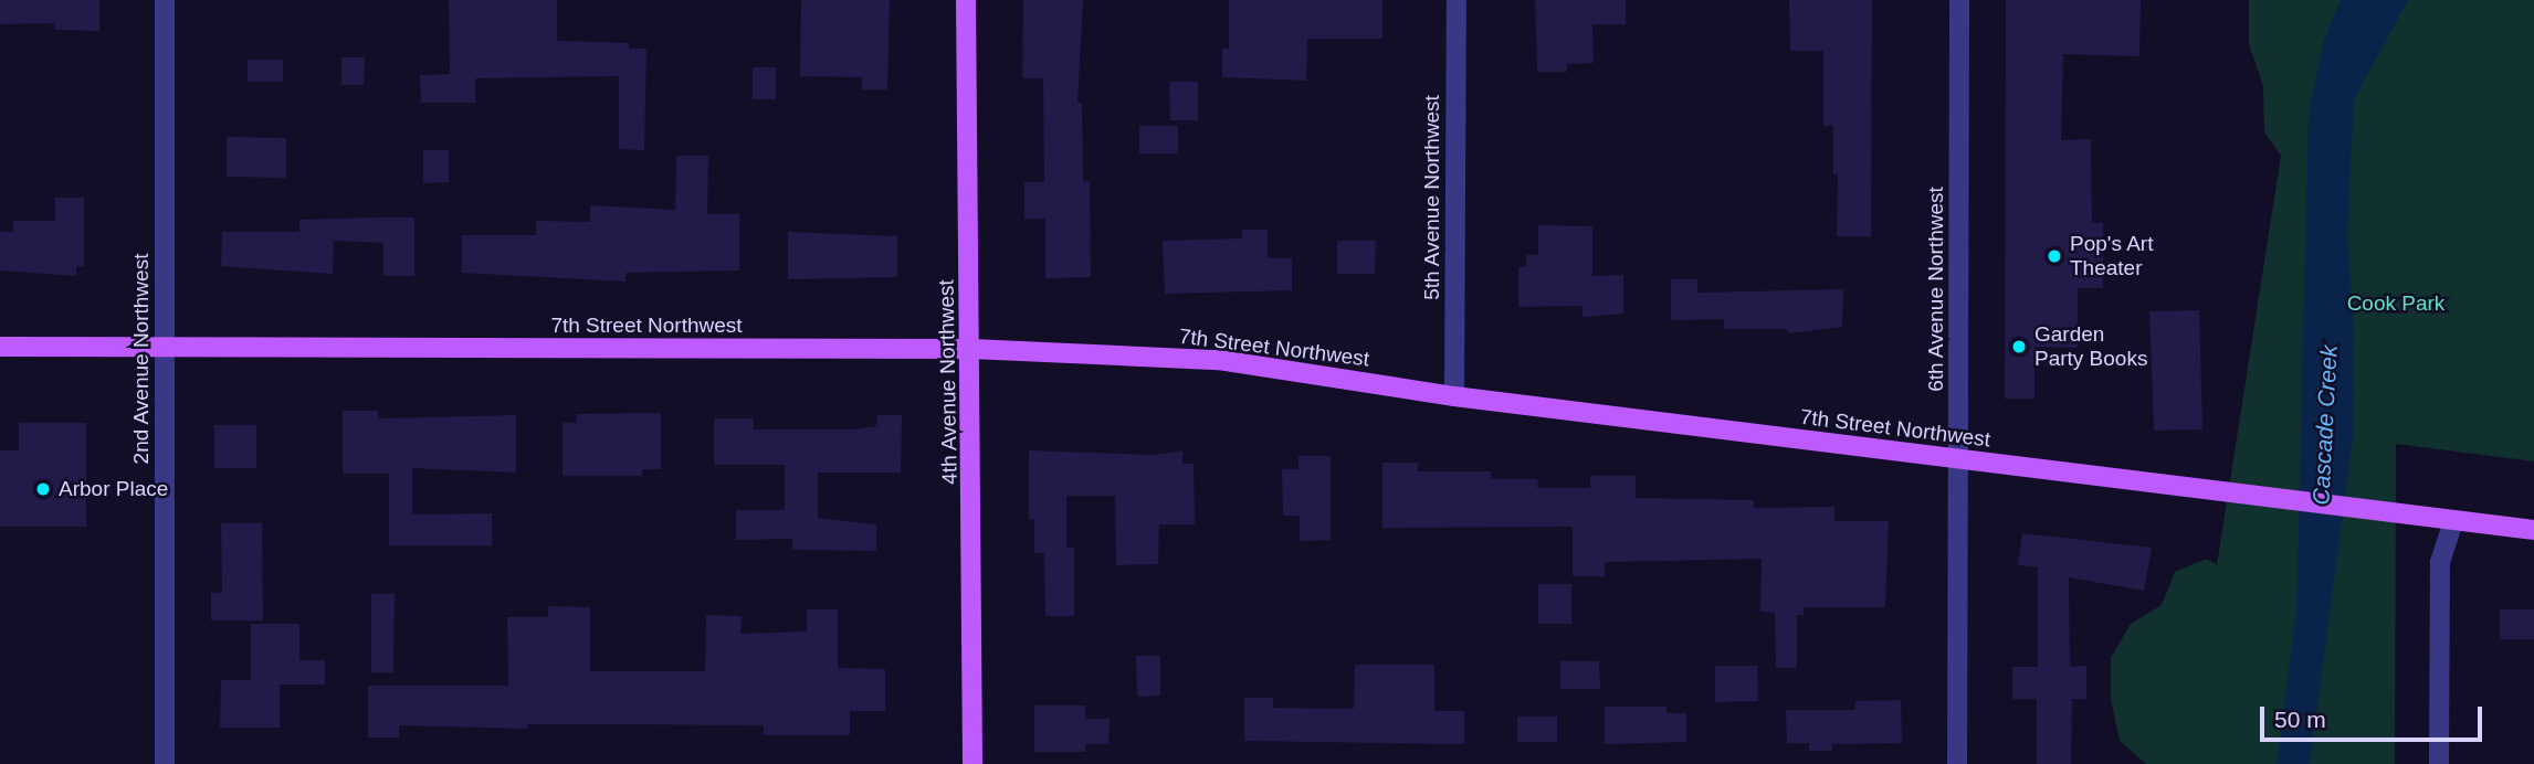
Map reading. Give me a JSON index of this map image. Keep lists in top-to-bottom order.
{
  "streets": {
    "main road": ["7th Street Northwest", "4th Avenue Northwest"],
    "street": ["5th Avenue Northwest", "6th Avenue Northwest", "2nd Avenue Northwest"]
  },
  "crossings": [
    ["5th Avenue Northwest", "7th Street Northwest"],
    ["6th Avenue Northwest", "7th Street Northwest"],
    ["7th Street Northwest", "2nd Avenue Northwest"],
    ["7th Street Northwest", "4th Avenue Northwest"]
  ],
  "water": ["Cascade Creek"],
  "parks": ["Cook Park"],
  "places": ["Pop's Art Theater", "Garden Party Books", "Arbor Place"],
  "scale_bar": "50 m"
}
